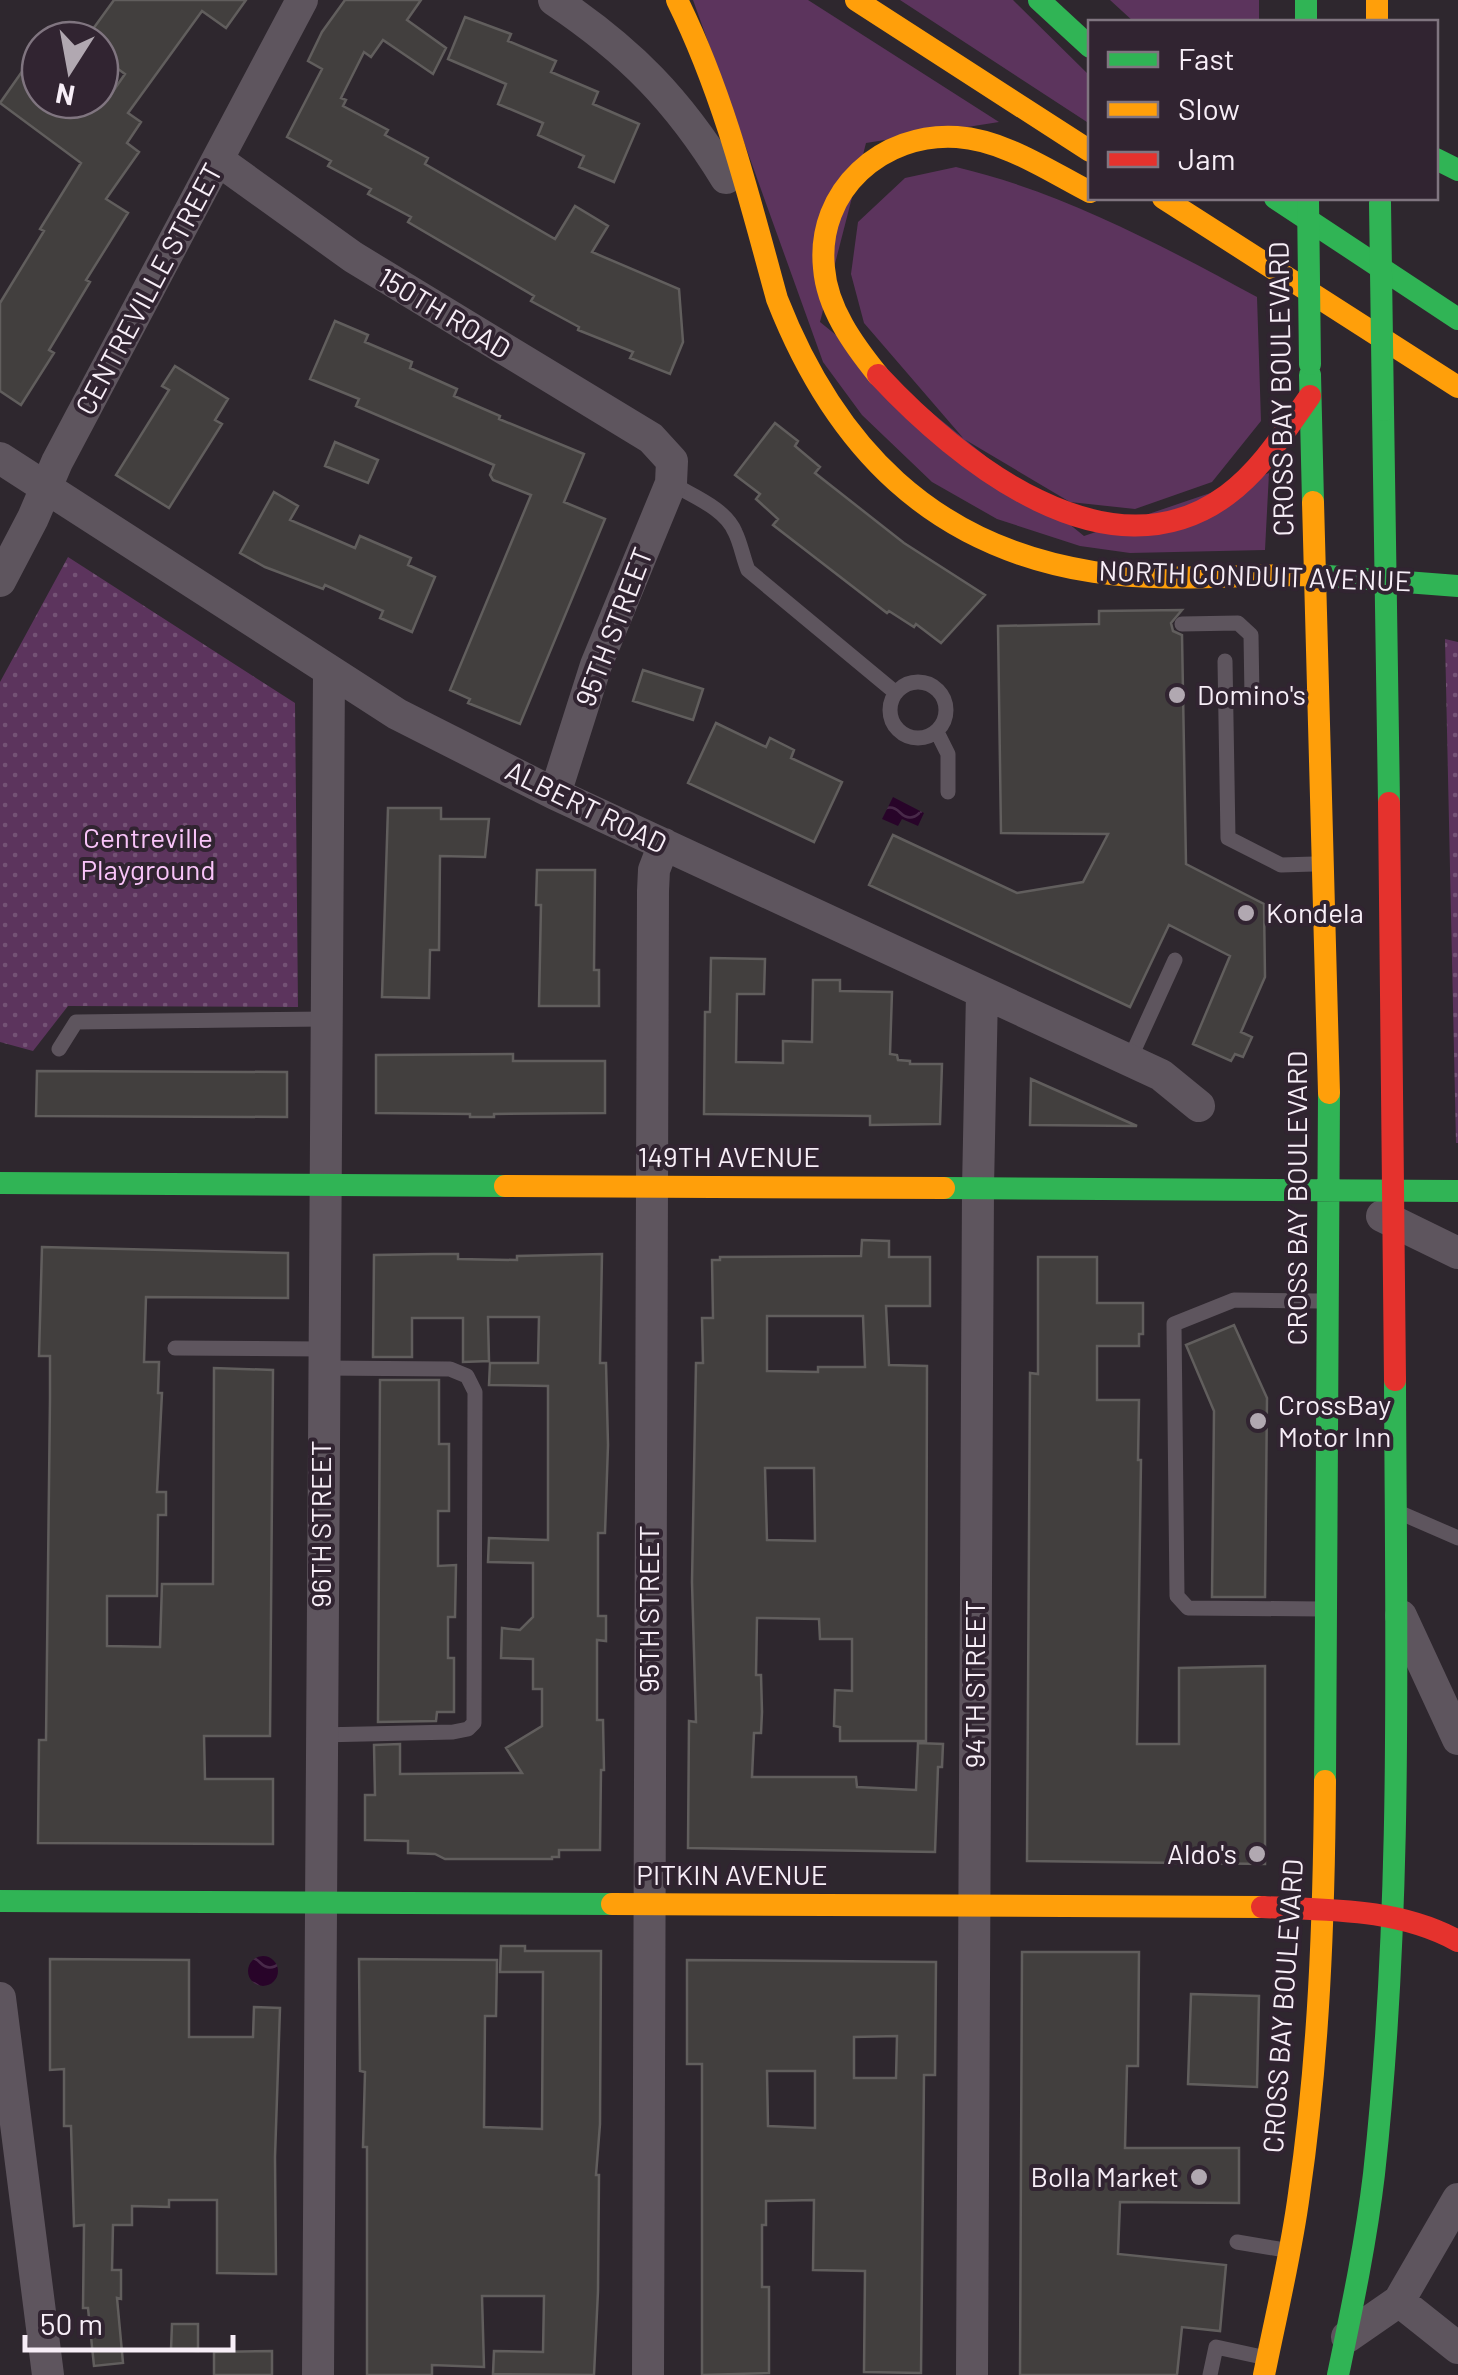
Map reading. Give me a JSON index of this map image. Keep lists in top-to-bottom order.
{
  "streets": {
    "main road": [
      "CROSS BAY BOULEVARD",
      "NORTH CONDUIT AVENUE",
      "149TH AVENUE",
      "PITKIN AVENUE"
    ],
    "street": [
      "CENTREVILLE STREET",
      "150TH ROAD",
      "95TH STREET",
      "ALBERT ROAD",
      "96TH STREET",
      "94TH STREET"
    ]
  },
  "crossings": [
    ["CENTREVILLE STREET", "150TH ROAD"],
    ["CENTREVILLE STREET", "ALBERT ROAD"],
    ["150TH ROAD", "95TH STREET"],
    ["CROSS BAY BOULEVARD", "NORTH CONDUIT AVENUE"],
    ["CROSS BAY BOULEVARD", "149TH AVENUE"],
    ["CROSS BAY BOULEVARD", "PITKIN AVENUE"],
    ["95TH STREET", "ALBERT ROAD"],
    ["95TH STREET", "149TH AVENUE"],
    ["95TH STREET", "PITKIN AVENUE"],
    ["ALBERT ROAD", "96TH STREET"],
    ["ALBERT ROAD", "94TH STREET"],
    ["149TH AVENUE", "96TH STREET"],
    ["149TH AVENUE", "94TH STREET"],
    ["96TH STREET", "PITKIN AVENUE"],
    ["94TH STREET", "PITKIN AVENUE"]
  ],
  "parks": ["Centreville Playground"],
  "places": [
    "Domino's",
    "Kondela",
    "CrossBay Motor Inn",
    "Aldo's",
    "Bolla Market"
  ],
  "legend": ["Fast", "Slow", "Jam"],
  "scale_bar": "50 m",
  "north": "bottom"
}
